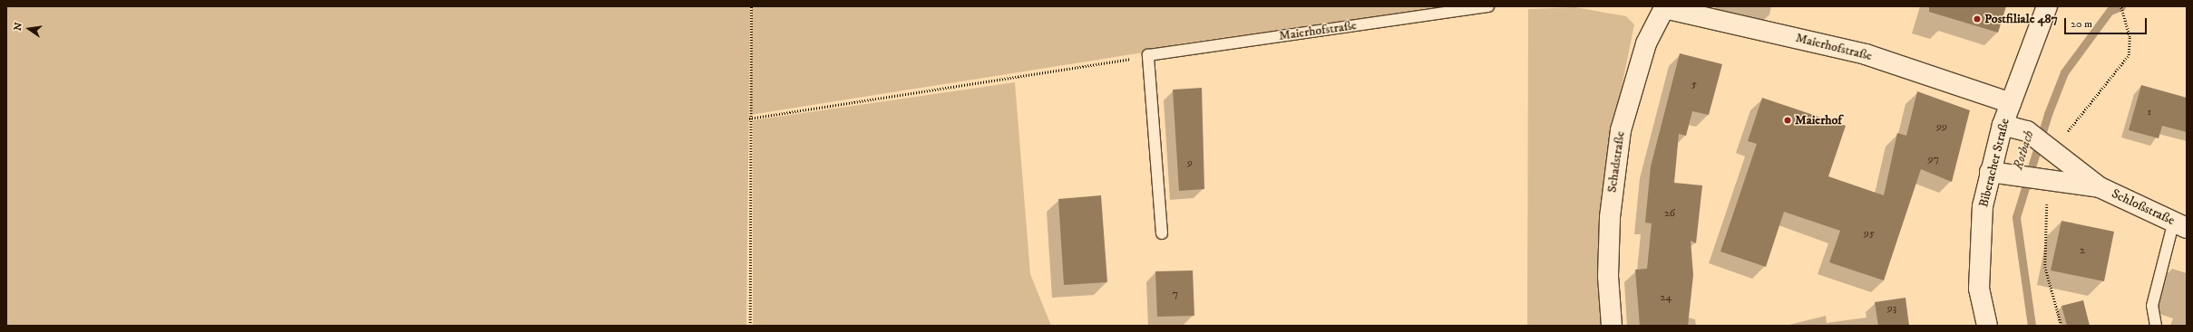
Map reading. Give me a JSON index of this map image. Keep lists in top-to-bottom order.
{
  "streets": {
    "street": [
      "Maierhofstraße",
      "Schadstraße",
      "Biberacher Straße",
      "Schloßstraße"
    ]
  },
  "crossings": [
    ["Maierhofstraße", "Schadstraße"],
    ["Maierhofstraße", "Biberacher Straße"],
    ["Biberacher Straße", "Schloßstraße"]
  ],
  "water": ["Rotbach"],
  "places": ["Postfiliale 487", "Maierhof"],
  "house_numbers": [
    "5",
    "1",
    "99",
    "97",
    "9",
    "26",
    "95",
    "2",
    "7",
    "24",
    "93"
  ],
  "scale_bar": "20 m",
  "north": "left"
}
